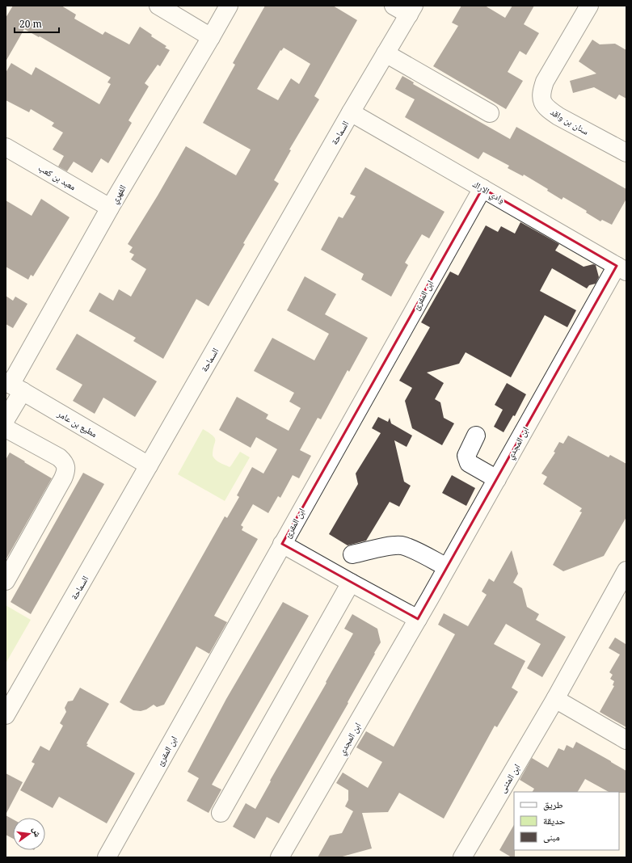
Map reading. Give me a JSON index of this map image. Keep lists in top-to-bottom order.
{
  "streets": {
    "street": [
      "سنان بن واقد",
      "السماحة",
      "معبد بن كعب",
      "وادي الاراك",
      "الفهري",
      "ابن المقرئ",
      "مطيع بن عامر",
      "ابن المجدي",
      "ابن المثنى"
    ]
  },
  "crossings": [
    ["السماحة", "وادي الاراك"],
    ["السماحة", "مطيع بن عامر"],
    ["معبد بن كعب", "الفهري"],
    ["وادي الاراك", "ابن المقرئ"],
    ["وادي الاراك", "ابن المجدي"],
    ["الفهري", "مطيع بن عامر"]
  ],
  "legend": ["طريق", "حديقة", "مبنى"],
  "scale_bar": "20 m",
  "north": "right"
}
